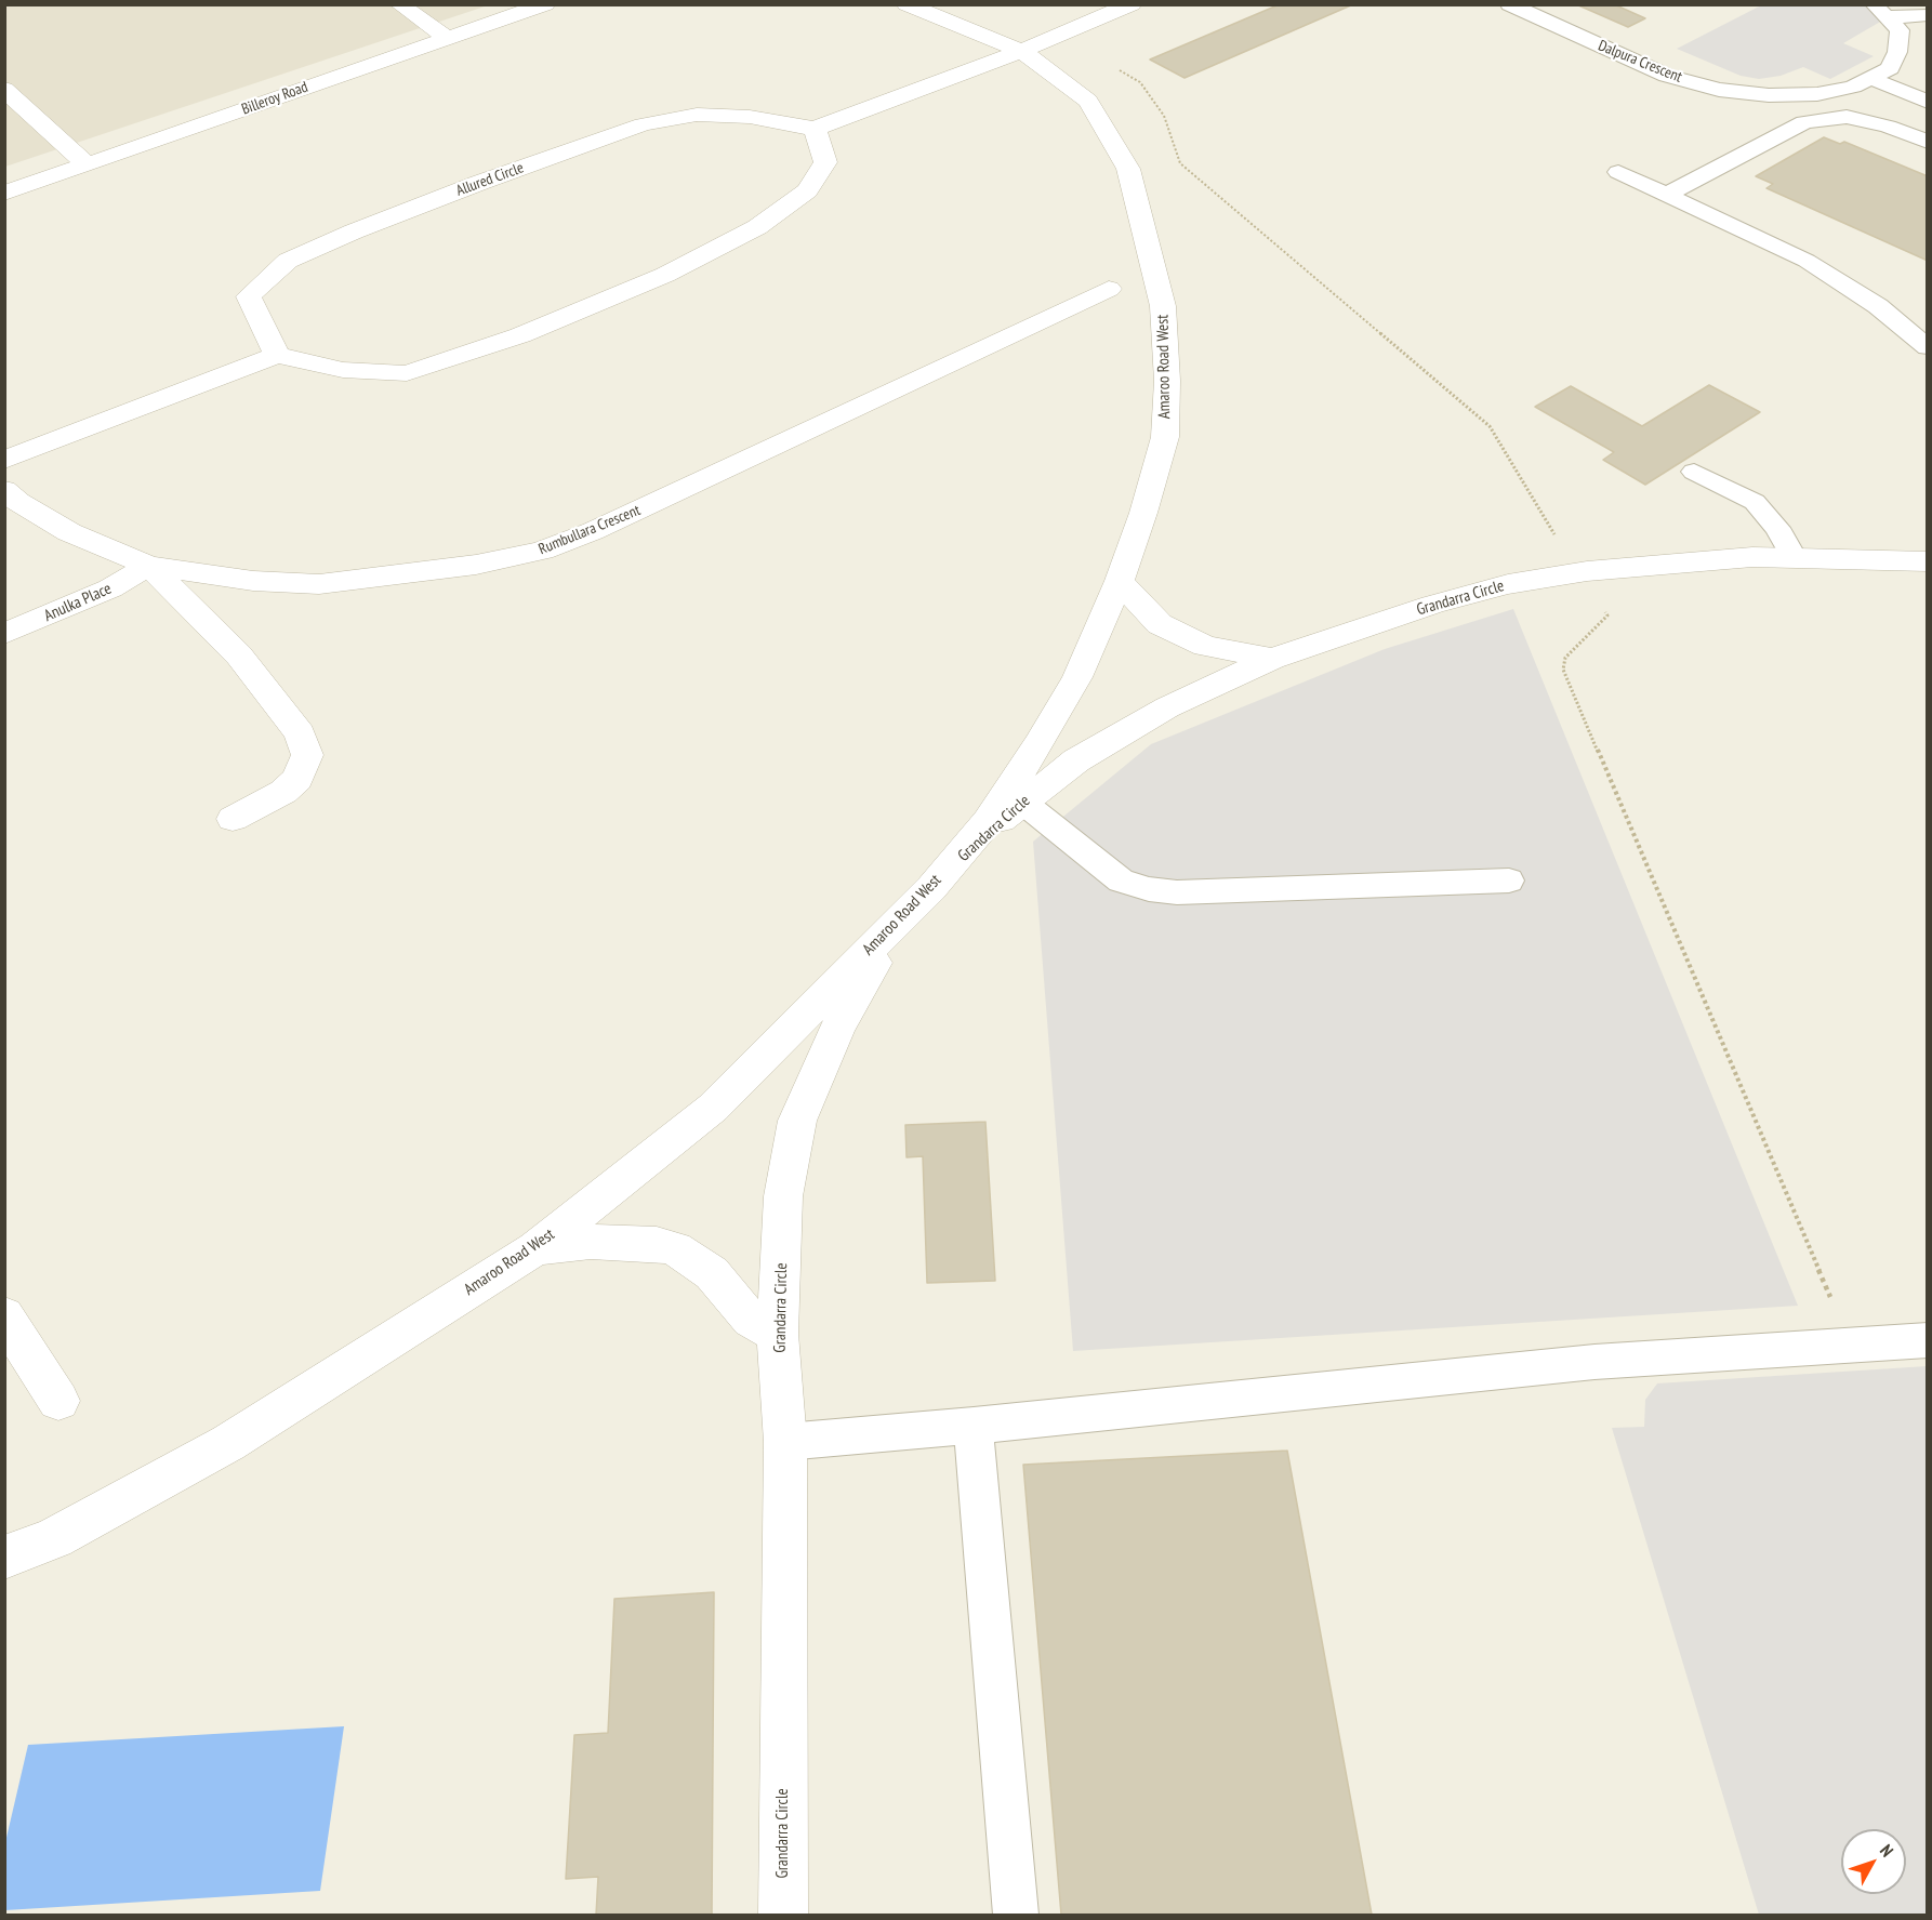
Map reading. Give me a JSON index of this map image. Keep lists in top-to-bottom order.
{
  "streets": {
    "street": [
      "Billeroy Road",
      "Allured Circle",
      "Amaroo Road West",
      "Rumbullara Crescent",
      "Grandarra Circle",
      "Anulka Place"
    ],
    "lane": ["Dalpura Crescent"]
  },
  "crossings": [
    ["Amaroo Road West", "Grandarra Circle"],
    ["Rumbullara Crescent", "Anulka Place"]
  ],
  "north": "top right"
}
